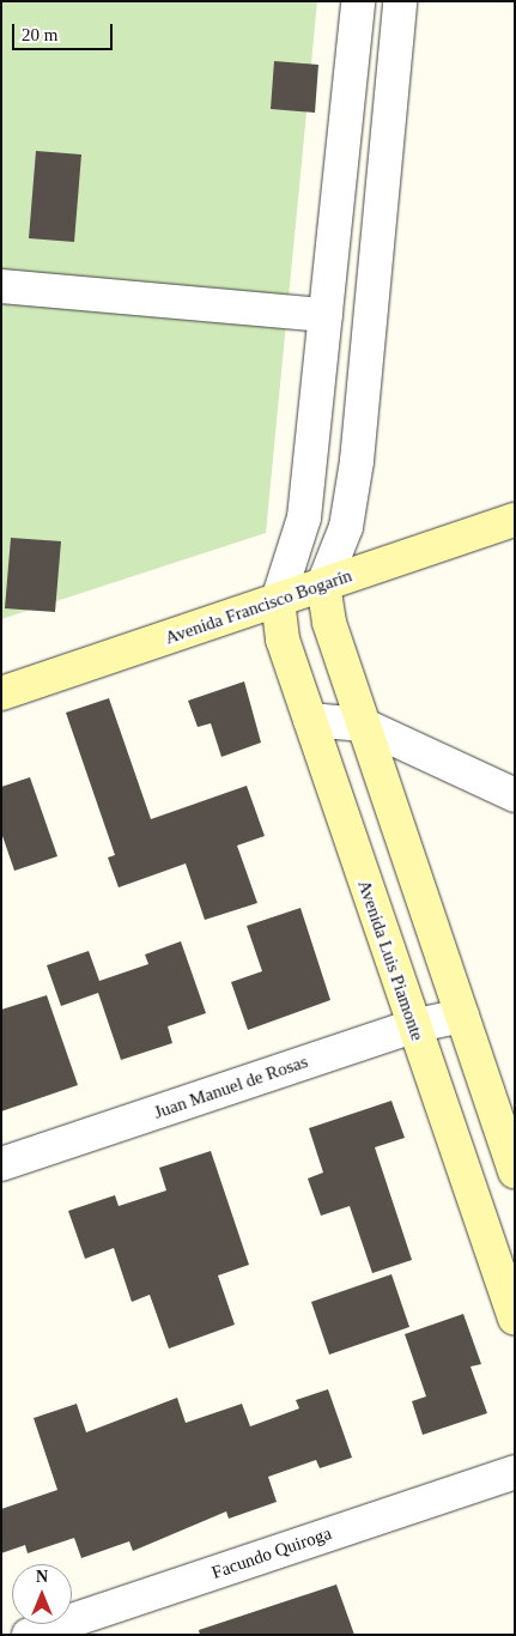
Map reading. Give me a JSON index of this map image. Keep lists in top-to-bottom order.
{
  "streets": {
    "street": [
      "Avenida Francisco Bogarín",
      "Avenida Luis Piamonte",
      "Juan Manuel de Rosas",
      "Facundo Quiroga"
    ]
  },
  "crossings": [
    ["Avenida Francisco Bogarín", "Avenida Luis Piamonte"],
    ["Avenida Luis Piamonte", "Juan Manuel de Rosas"]
  ],
  "scale_bar": "20 m",
  "north": "top"
}
